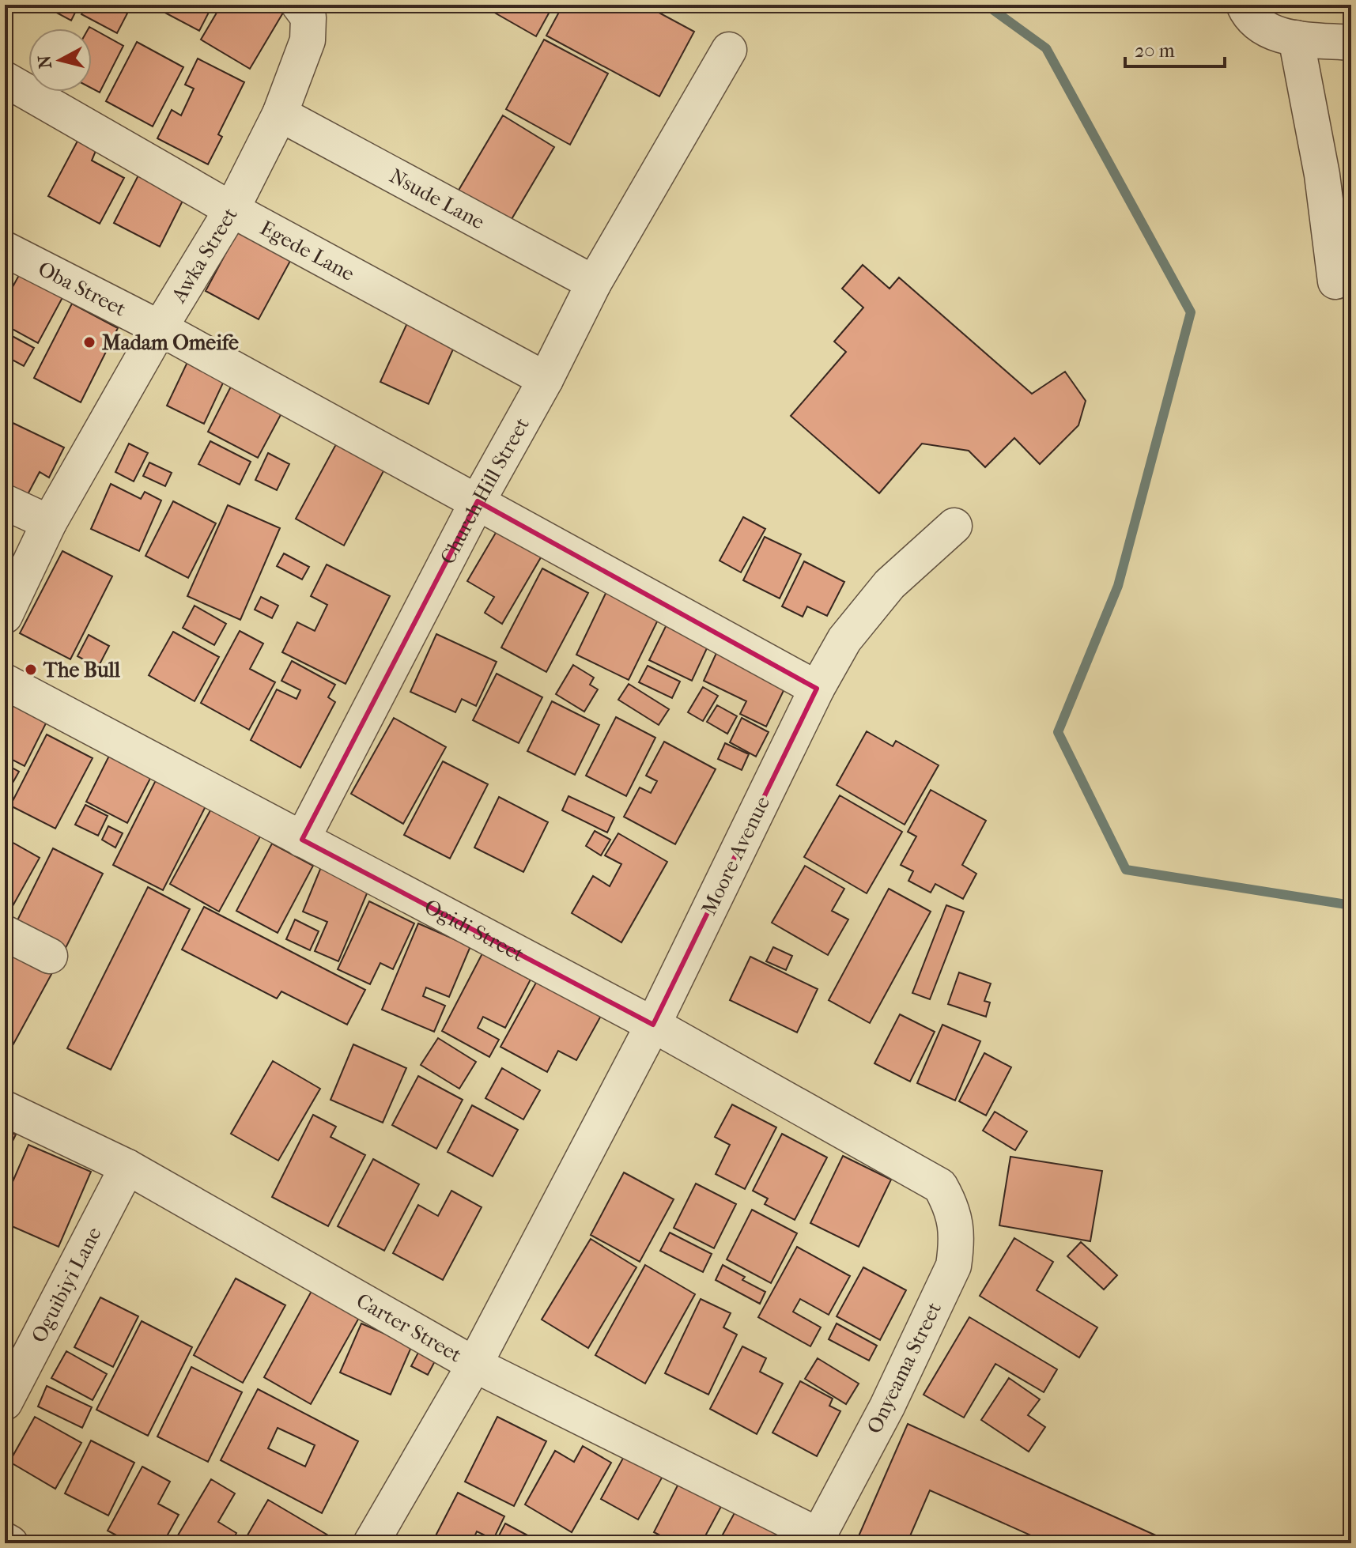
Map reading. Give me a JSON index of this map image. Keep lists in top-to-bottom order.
{
  "streets": {
    "street": [
      "Nsude Lane",
      "Egede Lane",
      "Awka Street",
      "Oba Street",
      "Church Hill Street",
      "Moore Avenue",
      "Ogidi Street",
      "Oguibiyi Lane",
      "Carter Street",
      "Onyeama Street"
    ]
  },
  "crossings": [
    ["Nsude Lane", "Awka Street"],
    ["Nsude Lane", "Church Hill Street"],
    ["Egede Lane", "Awka Street"],
    ["Egede Lane", "Church Hill Street"],
    ["Awka Street", "Oba Street"],
    ["Oba Street", "Church Hill Street"],
    ["Church Hill Street", "Ogidi Street"],
    ["Moore Avenue", "Ogidi Street"],
    ["Moore Avenue", "Carter Street"],
    ["Ogidi Street", "Onyeama Street"],
    ["Oguibiyi Lane", "Carter Street"],
    ["Carter Street", "Onyeama Street"]
  ],
  "places": ["Madam Omeife", "The Bull"],
  "scale_bar": "20 m",
  "north": "left"
}
